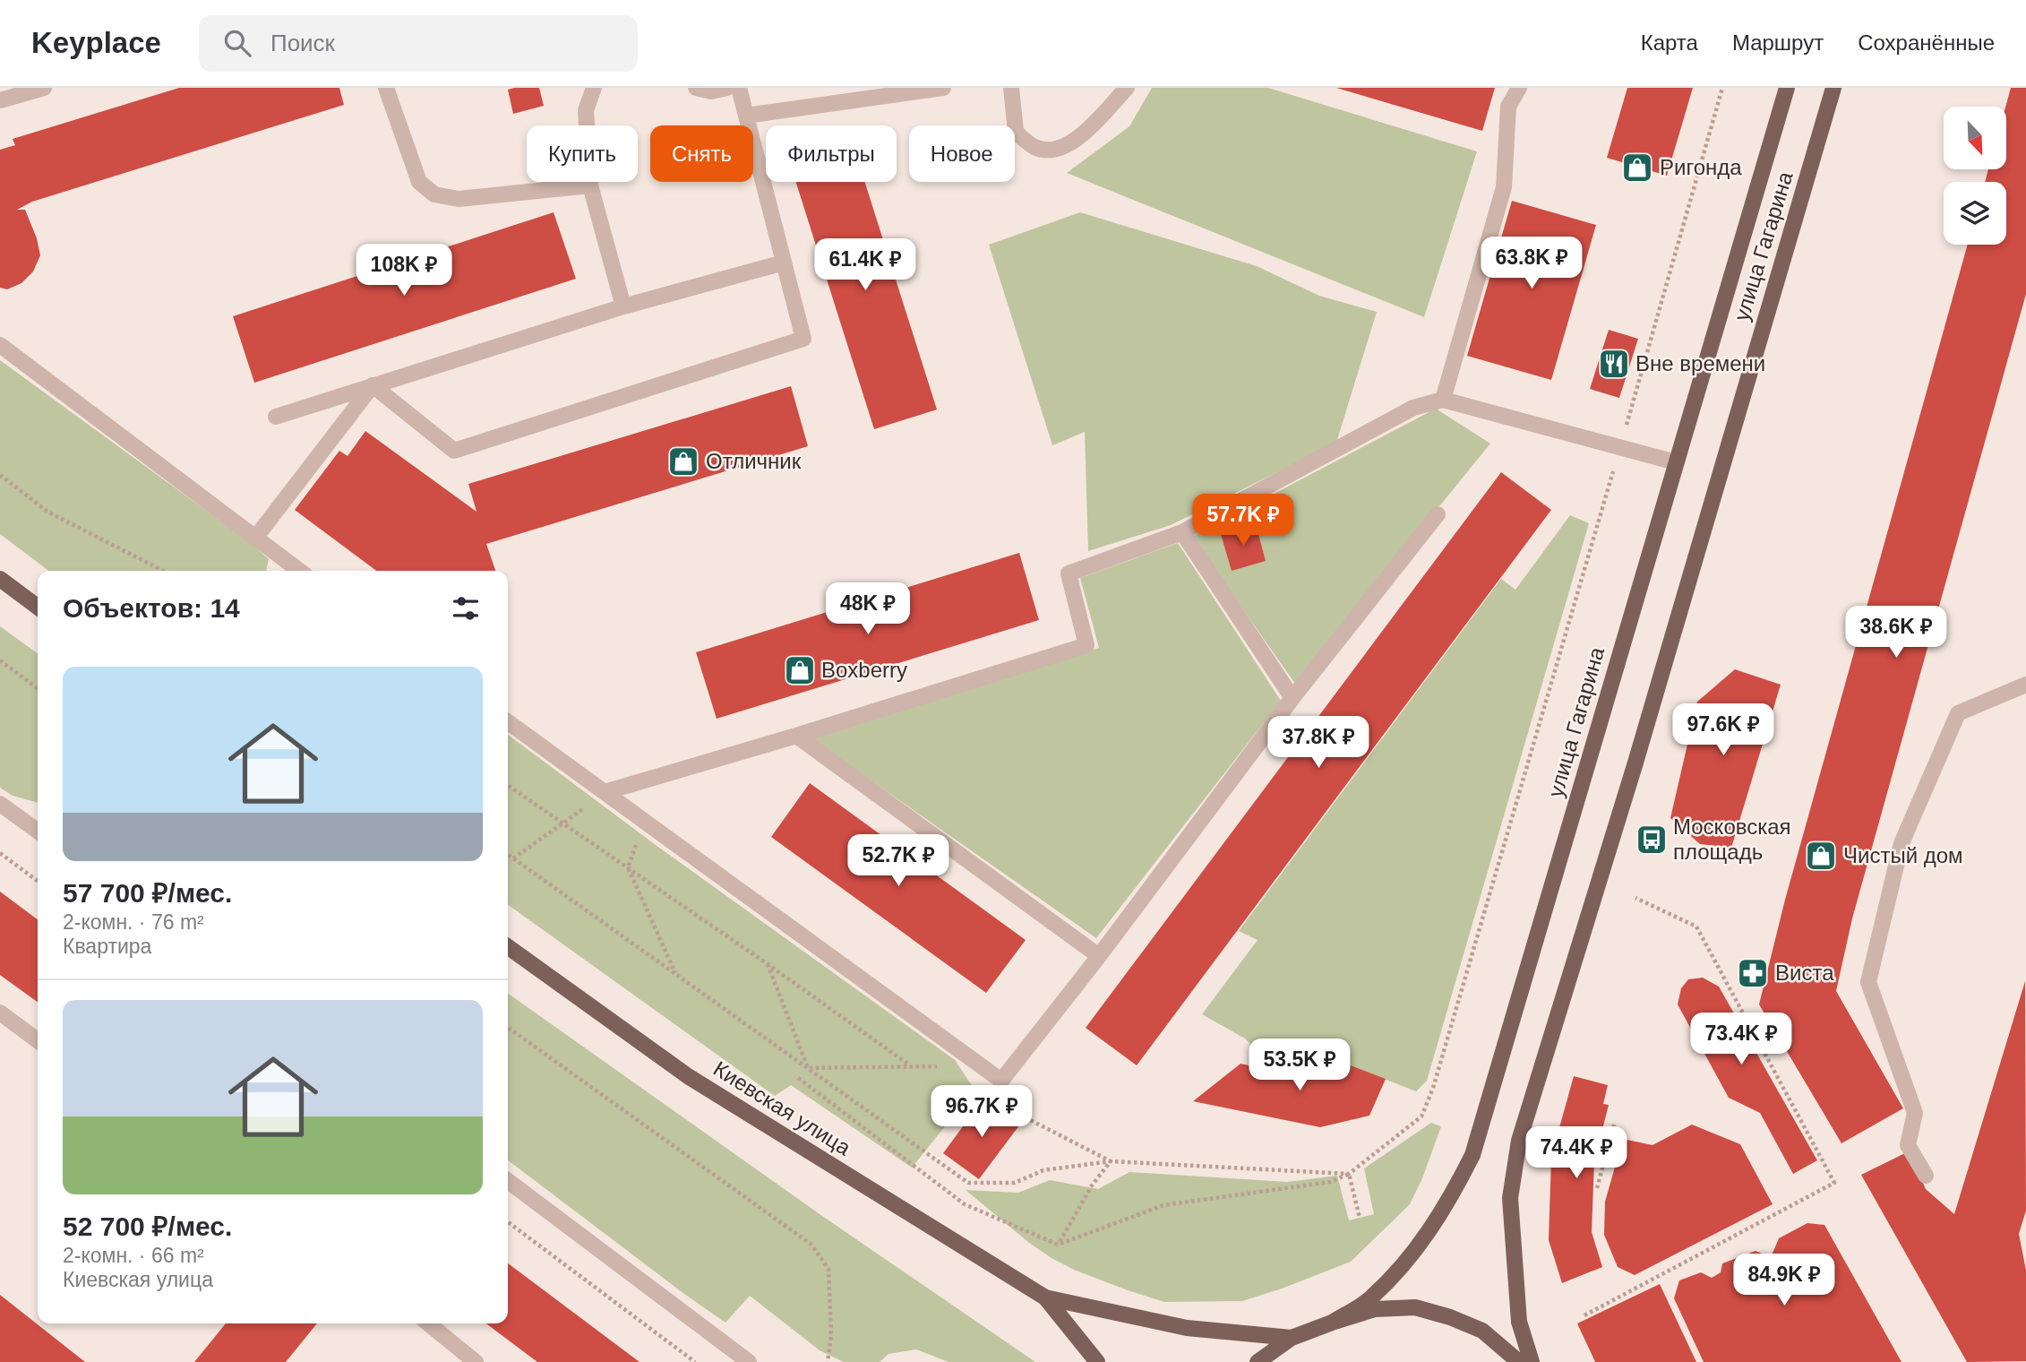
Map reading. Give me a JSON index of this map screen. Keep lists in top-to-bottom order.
{
  "streets": {
    "main road": ["улица Гагарина", "Киевская улица"]
  },
  "places": {
    "shop": [
      "Ригонда",
      "Отличник",
      "Boxberry",
      "Чистый дом"
    ],
    "restaurant": ["Вне времени"],
    "bus stop": ["Московская площадь"],
    "pharmacy": ["Виста"]
  },
  "north": "bottom right",
  "page": {
    "header": "Keyplace",
    "search": "Поиск",
    "nav": ["Карта", "Маршрут", "Сохранённые"],
    "chip": [
      "Купить",
      "Снять",
      "Фильтры",
      "Новое"
    ],
    "price": [
      "63.8K ₽",
      "61.4K ₽",
      "108K ₽",
      "57.7K ₽",
      "48K ₽",
      "38.6K ₽",
      "97.6K ₽",
      "37.8K ₽",
      "52.7K ₽",
      "73.4K ₽",
      "53.5K ₽",
      "96.7K ₽",
      "74.4K ₽",
      "84.9K ₽"
    ],
    "heading": "Объектов: 14",
    "list": [
      {
        "name": "57 700 ₽/мес.",
        "note": "2-комн. · 76 m² · Квартира"
      },
      {
        "name": "52 700 ₽/мес.",
        "note": "2-комн. · 66 m² · Киевская улица"
      }
    ]
  }
}
